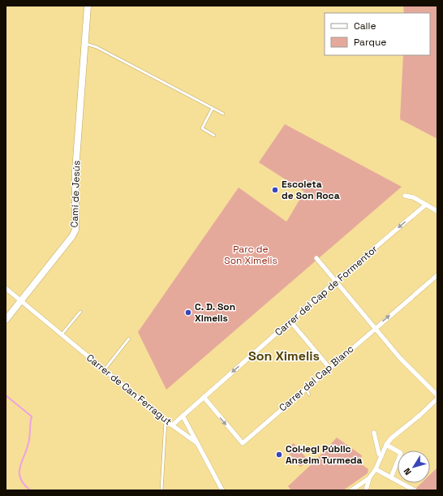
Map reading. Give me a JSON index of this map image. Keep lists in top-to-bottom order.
{
  "streets": {
    "street": [
      "Camí de Jesús",
      "Carrer del Cap de Formentor",
      "Carrer del Cap Blanc",
      "Carrer de Can Ferragut"
    ]
  },
  "crossings": [
    ["Camí de Jesús", "Carrer de Can Ferragut"],
    ["Carrer del Cap de Formentor", "Carrer del Cap Blanc"],
    ["Carrer del Cap de Formentor", "Carrer de Can Ferragut"]
  ],
  "one_way": ["Carrer del Cap de Formentor"],
  "districts": ["Son Ximelis"],
  "parks": ["Parc de Son Ximelis"],
  "places": ["Escoleta de Son Roca", "C. D. Son Ximelis", "Col·legi Públic Anselm Turmeda"],
  "legend": ["Calle", "Parque"],
  "north": "bottom left"
}
